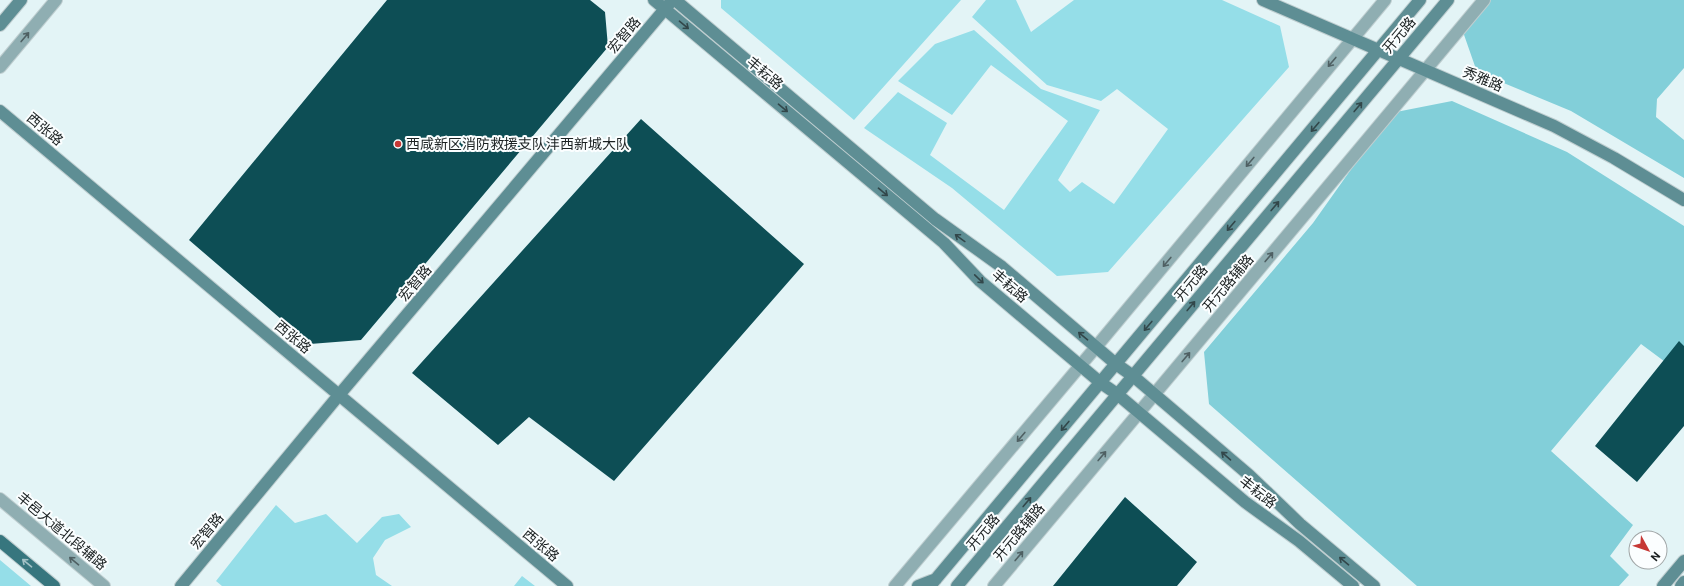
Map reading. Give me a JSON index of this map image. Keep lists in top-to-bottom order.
{
  "streets": {
    "street": [
      "宏智路",
      "开元路",
      "丰耘路",
      "秀雅路",
      "西张路",
      "开元路辅路",
      "丰邑大道北段辅路"
    ]
  },
  "crossings": [
    ["宏智路", "丰耘路"],
    ["宏智路", "西张路"],
    ["开元路", "丰耘路"],
    ["开元路", "秀雅路"],
    ["丰耘路", "开元路辅路"],
    ["秀雅路", "开元路辅路"]
  ],
  "one_way": ["丰邑大道北段辅路"],
  "places": ["西咸新区消防救援支队沣西新城大队"],
  "north": "bottom right"
}
